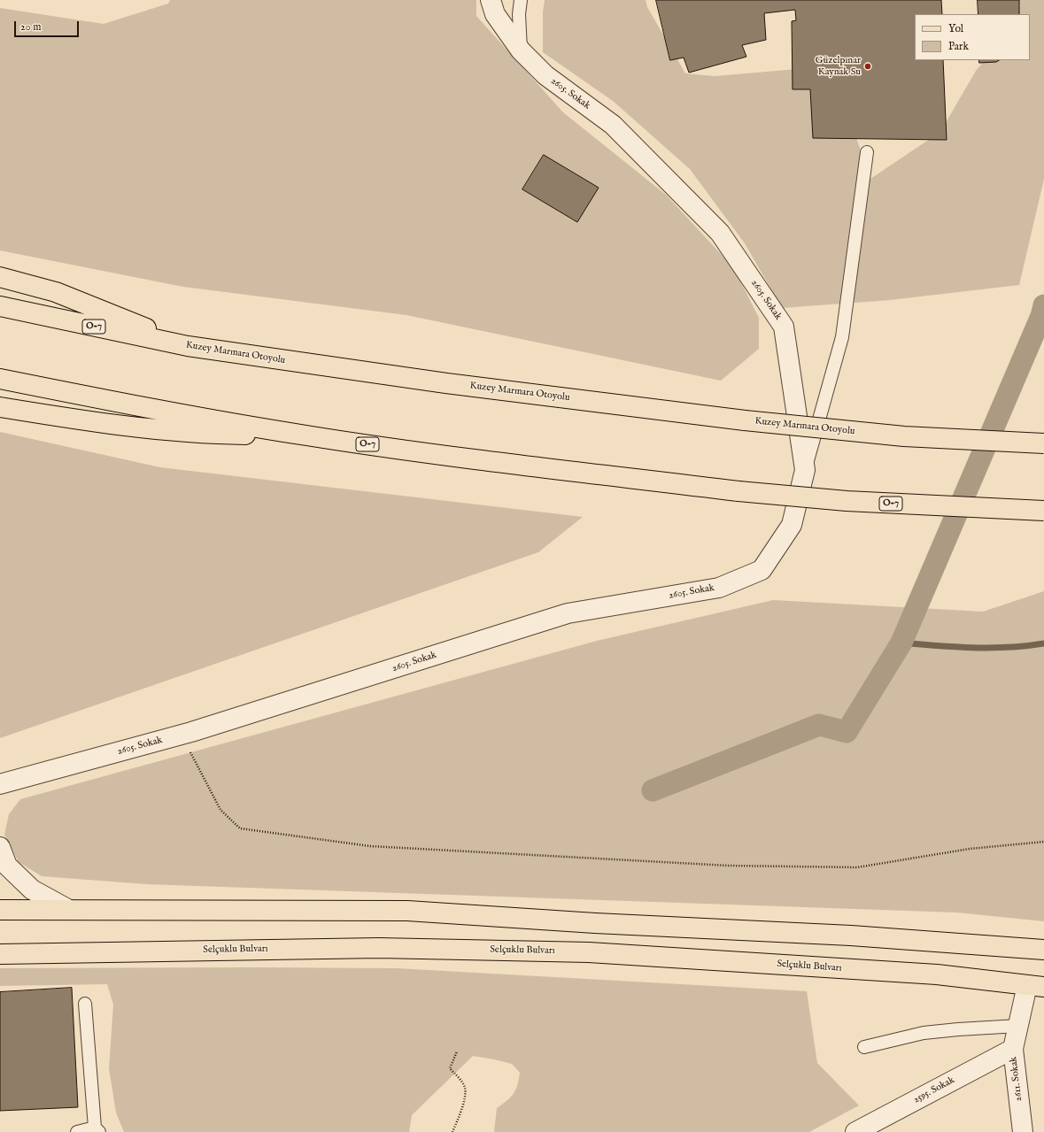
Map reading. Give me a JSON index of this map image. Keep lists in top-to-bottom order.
{
  "streets": {
    "main road": ["O-7", "Kuzey Marmara Otoyolu", "Selçuklu Bulvarı"],
    "street": ["2605. Sokak", "2611. Sokak", "2595. Sokak"]
  },
  "crossings": [
    ["Selçuklu Bulvarı", "2611. Sokak"],
    ["2611. Sokak", "2595. Sokak"]
  ],
  "places": ["Güzelpınar Kaynak Su"],
  "legend": ["Yol", "Park"],
  "scale_bar": "20 m"
}
